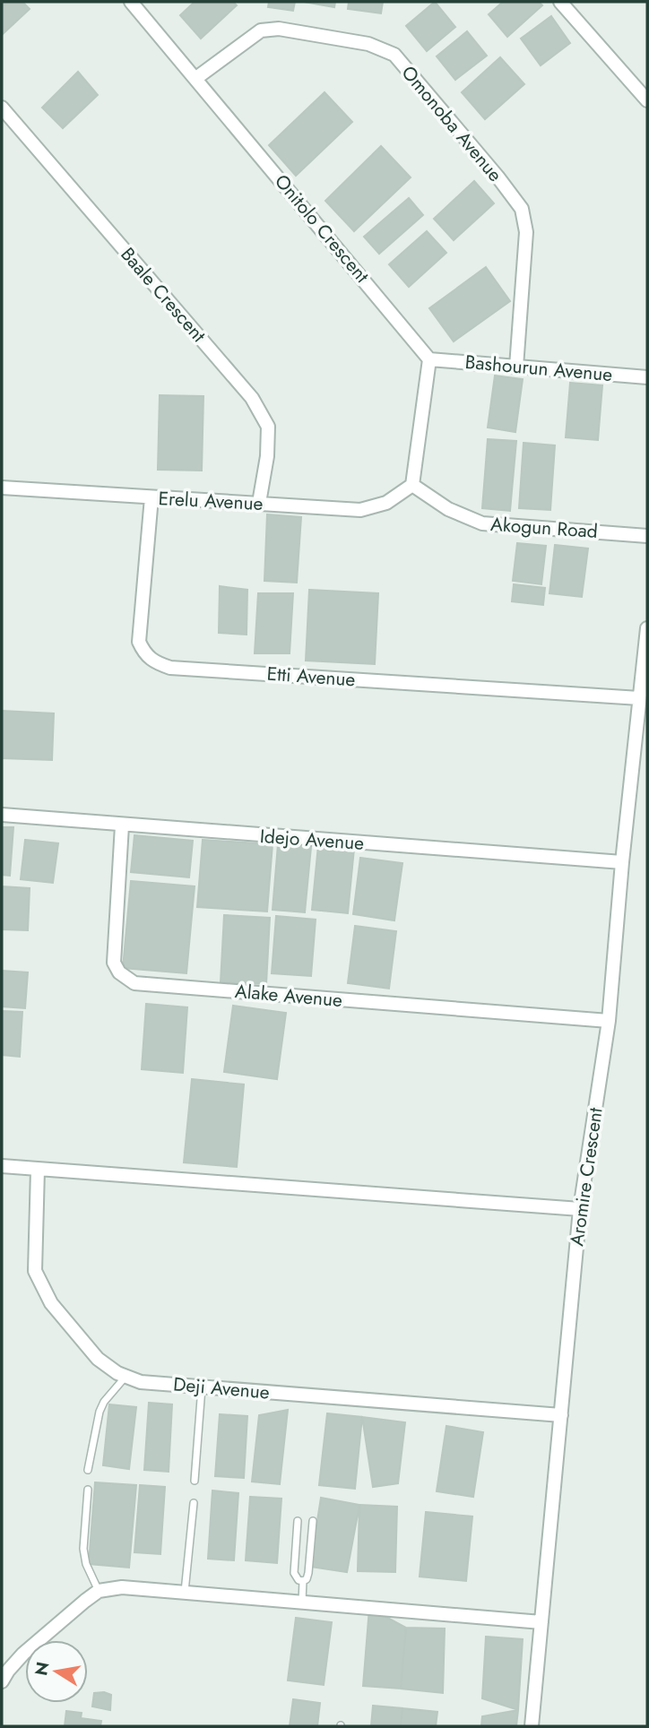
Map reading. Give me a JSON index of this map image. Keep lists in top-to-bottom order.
{
  "streets": {
    "street": [
      "Omonoba Avenue",
      "Onitolo Crescent",
      "Baale Crescent",
      "Bashourun Avenue",
      "Erelu Avenue",
      "Akogun Road",
      "Etti Avenue",
      "Idejo Avenue",
      "Alake Avenue",
      "Aromire Crescent",
      "Deji Avenue"
    ]
  },
  "crossings": [
    ["Omonoba Avenue", "Onitolo Crescent"],
    ["Omonoba Avenue", "Bashourun Avenue"],
    ["Onitolo Crescent", "Bashourun Avenue"],
    ["Baale Crescent", "Erelu Avenue"],
    ["Erelu Avenue", "Akogun Road"],
    ["Erelu Avenue", "Etti Avenue"],
    ["Etti Avenue", "Aromire Crescent"],
    ["Idejo Avenue", "Alake Avenue"],
    ["Idejo Avenue", "Aromire Crescent"],
    ["Alake Avenue", "Aromire Crescent"],
    ["Aromire Crescent", "Deji Avenue"]
  ],
  "north": "left"
}
